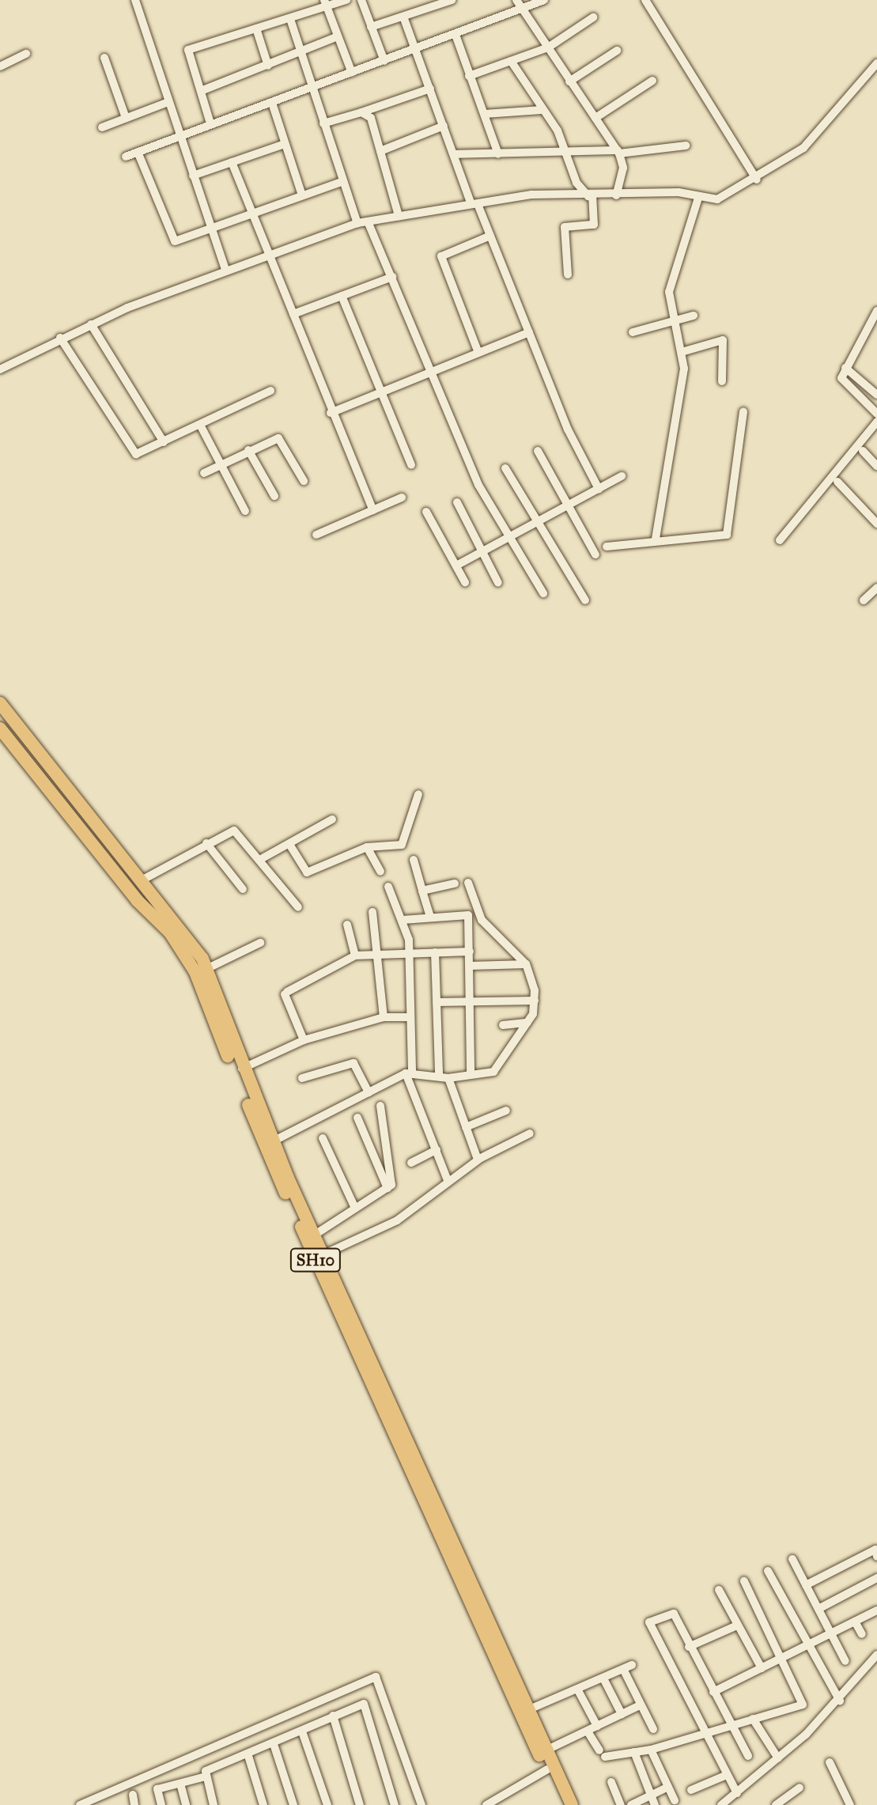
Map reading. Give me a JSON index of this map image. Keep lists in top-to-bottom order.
{
  "streets": {
    "main road": ["SH10"]
  }
}
